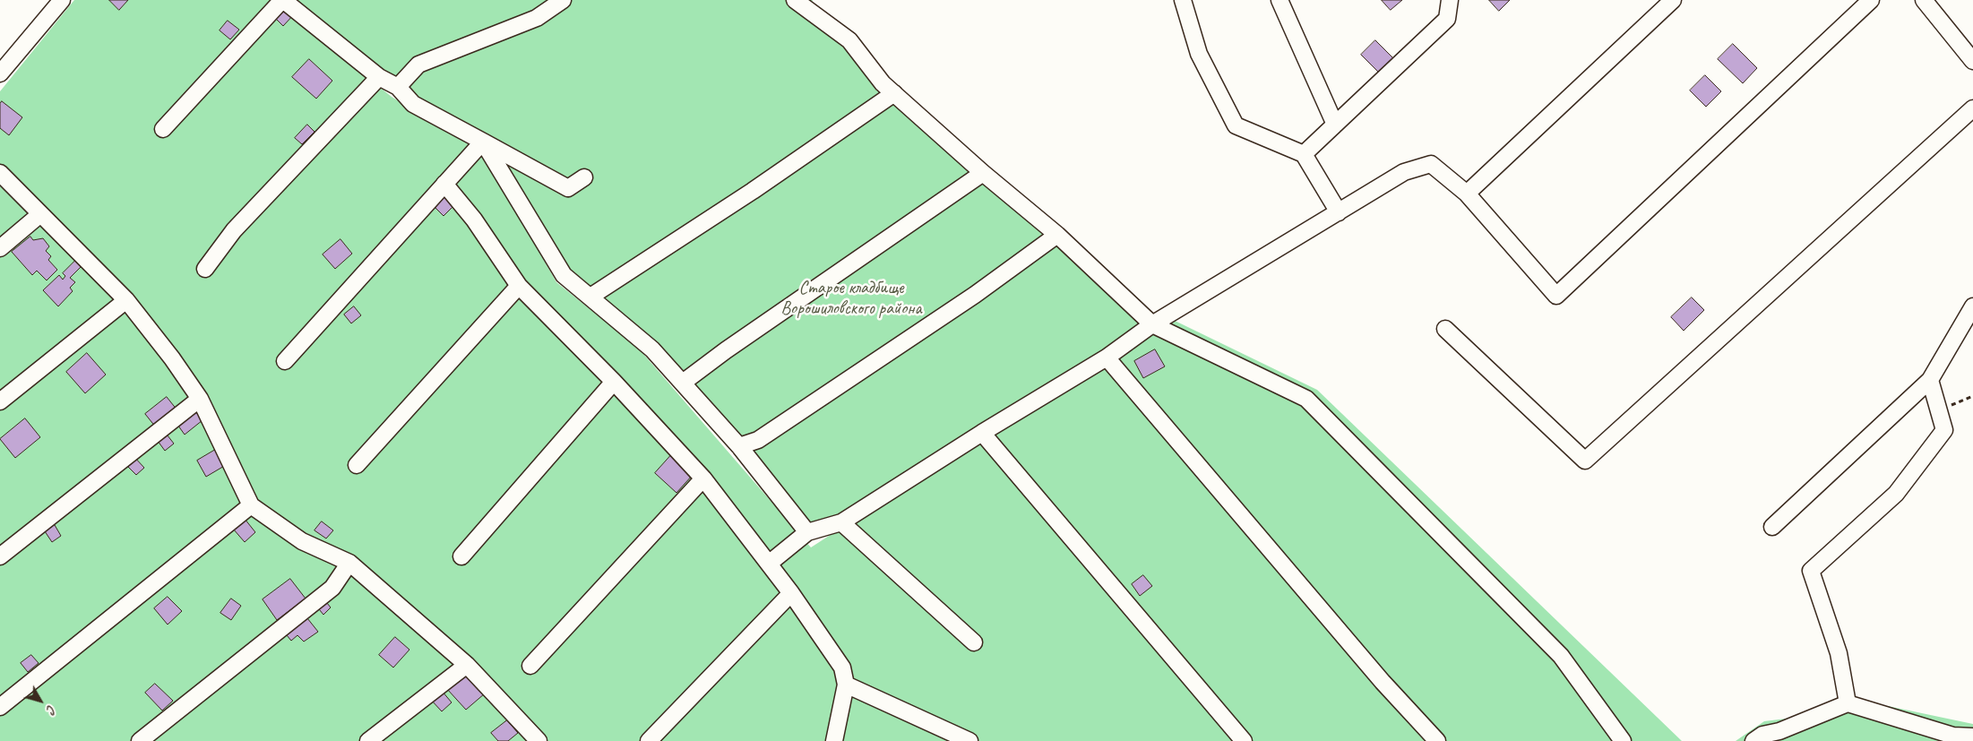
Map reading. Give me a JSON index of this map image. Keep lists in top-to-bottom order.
{
  "parks": ["Старое кладбище Ворошиловского района"],
  "north": "bottom right"
}
